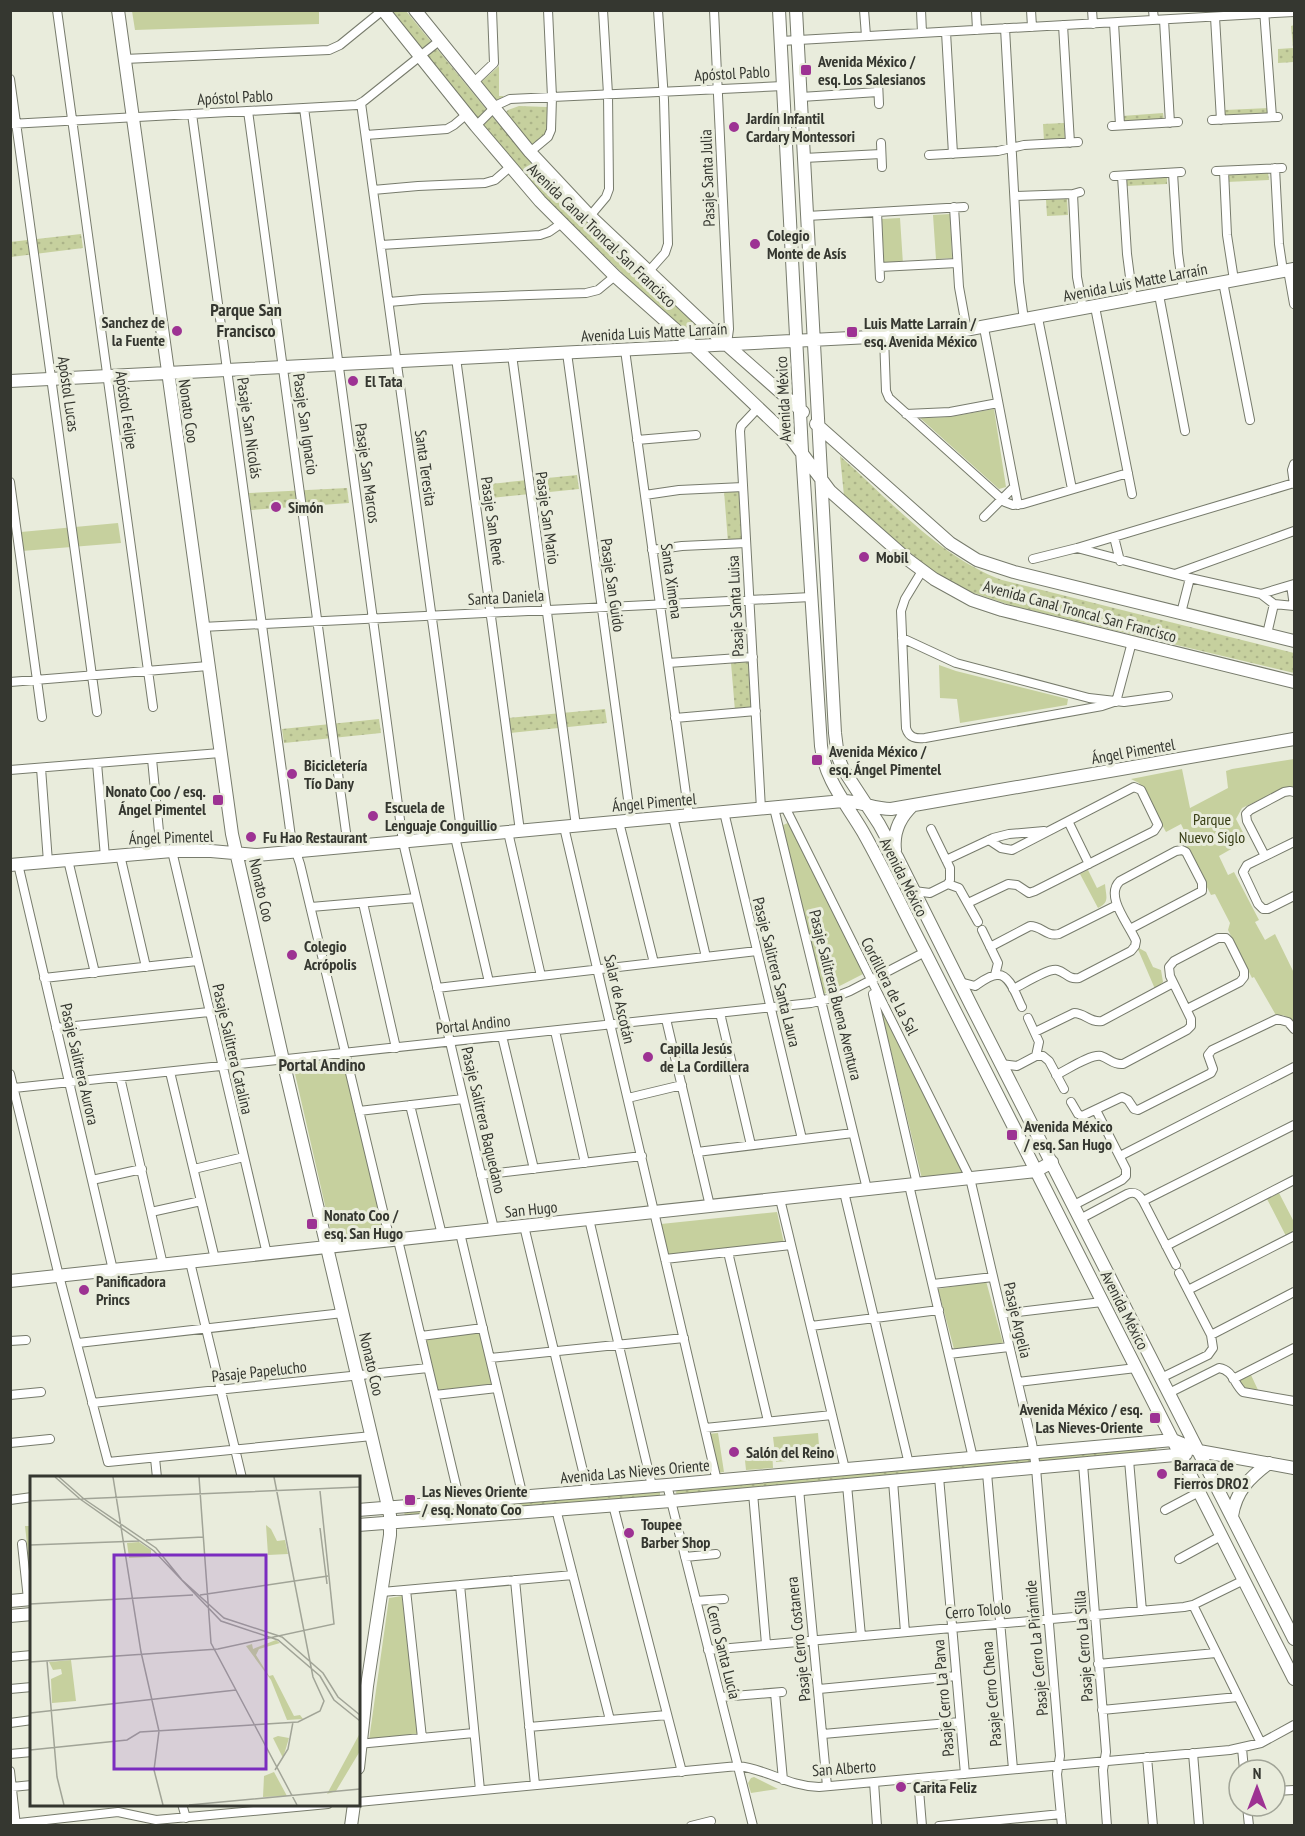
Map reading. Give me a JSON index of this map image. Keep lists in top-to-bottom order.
{
  "streets": {
    "street": [
      "Apóstol Pablo",
      "Pasaje Santa Julia",
      "Avenida Canal Troncal San Francisco",
      "Avenida Luis Matte Larraín",
      "Apóstol Lucas",
      "Avenida México",
      "Apóstol Felipe",
      "Nonato Coo",
      "Pasaje San Ignacio",
      "Pasaje San Nicolás",
      "Santa Teresita",
      "Pasaje San Marcos",
      "Pasaje San Mario",
      "Pasaje San René",
      "Santa Ximena",
      "Pasaje San Guido",
      "Santa Daniela",
      "Pasaje Santa Luisa",
      "Ángel Pimentel",
      "Pasaje Salitrera Santa Laura",
      "Cordillera de La Sal",
      "Pasaje Salitrera Buena Aventura",
      "Salar de Ascotán",
      "Portal Andino",
      "Pasaje Salitrera Catalina",
      "Pasaje Salitrera Aurora",
      "Pasaje Salitrera Baquedano",
      "San Hugo",
      "Pasaje Argelia",
      "Pasaje Papelucho",
      "Avenida Las Nieves Oriente",
      "Cerro Tololo",
      "Pasaje Cerro Costanera",
      "Pasaje Cerro La Silla",
      "Pasaje Cerro La Pirámide",
      "Cerro Santa Lucía",
      "Pasaje Cerro Chena",
      "Pasaje Cerro La Parva",
      "San Alberto"
    ]
  },
  "crossings": [
    ["Apóstol Pablo", "Pasaje Santa Julia"],
    ["Apóstol Pablo", "Avenida Canal Troncal San Francisco"],
    ["Apóstol Pablo", "Apóstol Lucas"],
    ["Apóstol Pablo", "Avenida México"],
    ["Apóstol Pablo", "Apóstol Felipe"],
    ["Apóstol Pablo", "Nonato Coo"],
    ["Apóstol Pablo", "Pasaje San Ignacio"],
    ["Apóstol Pablo", "Pasaje San Nicolás"],
    ["Apóstol Pablo", "Santa Teresita"],
    ["Apóstol Pablo", "Pasaje San Marcos"],
    ["Pasaje Santa Julia", "Avenida Canal Troncal San Francisco"],
    ["Pasaje Santa Julia", "Avenida Luis Matte Larraín"],
    ["Avenida Canal Troncal San Francisco", "Avenida Luis Matte Larraín"],
    ["Avenida Canal Troncal San Francisco", "Avenida México"],
    ["Avenida Canal Troncal San Francisco", "Pasaje Santa Luisa"],
    ["Avenida Luis Matte Larraín", "Apóstol Lucas"],
    ["Avenida Luis Matte Larraín", "Avenida México"],
    ["Avenida Luis Matte Larraín", "Apóstol Felipe"],
    ["Avenida Luis Matte Larraín", "Nonato Coo"],
    ["Avenida Luis Matte Larraín", "Pasaje San Ignacio"],
    ["Avenida Luis Matte Larraín", "Pasaje San Nicolás"],
    ["Avenida Luis Matte Larraín", "Santa Teresita"],
    ["Avenida Luis Matte Larraín", "Pasaje San Marcos"],
    ["Avenida Luis Matte Larraín", "Pasaje San Mario"],
    ["Avenida Luis Matte Larraín", "Pasaje San René"],
    ["Avenida Luis Matte Larraín", "Santa Ximena"],
    ["Avenida Luis Matte Larraín", "Pasaje San Guido"],
    ["Avenida México", "Santa Daniela"],
    ["Avenida México", "Ángel Pimentel"],
    ["Avenida México", "Portal Andino"],
    ["Avenida México", "San Hugo"],
    ["Avenida México", "Avenida Las Nieves Oriente"],
    ["Avenida México", "Cerro Tololo"],
    ["Nonato Coo", "Santa Daniela"],
    ["Nonato Coo", "Ángel Pimentel"],
    ["Nonato Coo", "Portal Andino"],
    ["Nonato Coo", "San Hugo"],
    ["Nonato Coo", "Pasaje Papelucho"],
    ["Nonato Coo", "Avenida Las Nieves Oriente"],
    ["Pasaje San Ignacio", "Santa Daniela"],
    ["Pasaje San Ignacio", "Ángel Pimentel"],
    ["Pasaje San Nicolás", "Santa Daniela"],
    ["Pasaje San Nicolás", "Ángel Pimentel"],
    ["Pasaje San Nicolás", "Portal Andino"],
    ["Pasaje San Nicolás", "San Hugo"],
    ["Pasaje San Nicolás", "Pasaje Papelucho"],
    ["Pasaje San Nicolás", "Avenida Las Nieves Oriente"],
    ["Santa Teresita", "Santa Daniela"],
    ["Santa Teresita", "Ángel Pimentel"],
    ["Pasaje San Marcos", "Santa Daniela"],
    ["Pasaje San Marcos", "Ángel Pimentel"],
    ["Pasaje San Marcos", "Pasaje Salitrera Baquedano"],
    ["Pasaje San Mario", "Santa Daniela"],
    ["Pasaje San Mario", "Ángel Pimentel"],
    ["Pasaje San Mario", "Salar de Ascotán"],
    ["Pasaje San René", "Santa Daniela"],
    ["Pasaje San René", "Ángel Pimentel"],
    ["Santa Ximena", "Santa Daniela"],
    ["Santa Ximena", "Ángel Pimentel"],
    ["Pasaje San Guido", "Santa Daniela"],
    ["Pasaje San Guido", "Ángel Pimentel"],
    ["Santa Daniela", "Pasaje Santa Luisa"],
    ["Pasaje Santa Luisa", "Ángel Pimentel"],
    ["Ángel Pimentel", "Pasaje Salitrera Santa Laura"],
    ["Ángel Pimentel", "Cordillera de La Sal"],
    ["Ángel Pimentel", "Pasaje Salitrera Buena Aventura"],
    ["Ángel Pimentel", "Salar de Ascotán"],
    ["Ángel Pimentel", "Pasaje Salitrera Catalina"],
    ["Ángel Pimentel", "Pasaje Salitrera Aurora"],
    ["Ángel Pimentel", "Pasaje Salitrera Baquedano"],
    ["Pasaje Salitrera Santa Laura", "Portal Andino"],
    ["Cordillera de La Sal", "Pasaje Salitrera Buena Aventura"],
    ["Cordillera de La Sal", "Portal Andino"],
    ["Cordillera de La Sal", "San Hugo"],
    ["Cordillera de La Sal", "Pasaje Argelia"],
    ["Pasaje Salitrera Buena Aventura", "Portal Andino"],
    ["Pasaje Salitrera Buena Aventura", "San Hugo"],
    ["Salar de Ascotán", "Portal Andino"],
    ["Salar de Ascotán", "San Hugo"],
    ["Salar de Ascotán", "Avenida Las Nieves Oriente"],
    ["Portal Andino", "Pasaje Salitrera Catalina"],
    ["Portal Andino", "Pasaje Salitrera Aurora"],
    ["Portal Andino", "Pasaje Salitrera Baquedano"],
    ["Pasaje Salitrera Catalina", "San Hugo"],
    ["Pasaje Salitrera Aurora", "San Hugo"],
    ["Pasaje Salitrera Baquedano", "San Hugo"],
    ["San Hugo", "Pasaje Argelia"],
    ["Pasaje Argelia", "Avenida Las Nieves Oriente"],
    ["Pasaje Argelia", "Pasaje Cerro La Pirámide"],
    ["Avenida Las Nieves Oriente", "Pasaje Cerro Costanera"],
    ["Avenida Las Nieves Oriente", "Pasaje Cerro La Silla"],
    ["Avenida Las Nieves Oriente", "Pasaje Cerro La Pirámide"],
    ["Avenida Las Nieves Oriente", "Cerro Santa Lucía"],
    ["Avenida Las Nieves Oriente", "Pasaje Cerro Chena"],
    ["Avenida Las Nieves Oriente", "Pasaje Cerro La Parva"],
    ["Cerro Tololo", "Pasaje Cerro Costanera"],
    ["Cerro Tololo", "Pasaje Cerro La Silla"],
    ["Cerro Tololo", "Pasaje Cerro La Pirámide"],
    ["Cerro Tololo", "Cerro Santa Lucía"],
    ["Cerro Tololo", "Pasaje Cerro Chena"],
    ["Cerro Tololo", "Pasaje Cerro La Parva"],
    ["Pasaje Cerro Costanera", "San Alberto"],
    ["Pasaje Cerro La Silla", "San Alberto"],
    ["Pasaje Cerro La Pirámide", "San Alberto"],
    ["Cerro Santa Lucía", "San Alberto"],
    ["Pasaje Cerro Chena", "San Alberto"],
    ["Pasaje Cerro La Parva", "San Alberto"]
  ],
  "districts": ["Parque San Francisco", "Portal Andino"],
  "parks": ["Parque Nuevo Siglo"],
  "places": {
    "transit": [
      "Avenida México / esq. Los Salesianos",
      "Luis Matte Larraín / esq. Avenida México",
      "Avenida México / esq. Ángel Pimentel",
      "Nonato Coo / esq. Ángel Pimentel",
      "Avenida México / esq. San Hugo",
      "Nonato Coo / esq. San Hugo",
      "Avenida México / esq. Las Nieves-Oriente",
      "Las Nieves Oriente / esq. Nonato Coo"
    ],
    "other": [
      "Jardín Infantil Cardary Montessori",
      "Colegio Monte de Asís",
      "Sanchez de la Fuente",
      "El Tata",
      "Simón",
      "Mobil",
      "Bicicletería Tío Dany",
      "Escuela de Lenguaje Conguillio",
      "Fu Hao Restaurant",
      "Colegio Acrópolis",
      "Capilla Jesús de La Cordillera",
      "Panificadora Princs",
      "Salón del Reino",
      "Barraca de Fierros DRO2",
      "Toupee Barber Shop",
      "Carita Feliz"
    ]
  },
  "north": "top"
}
